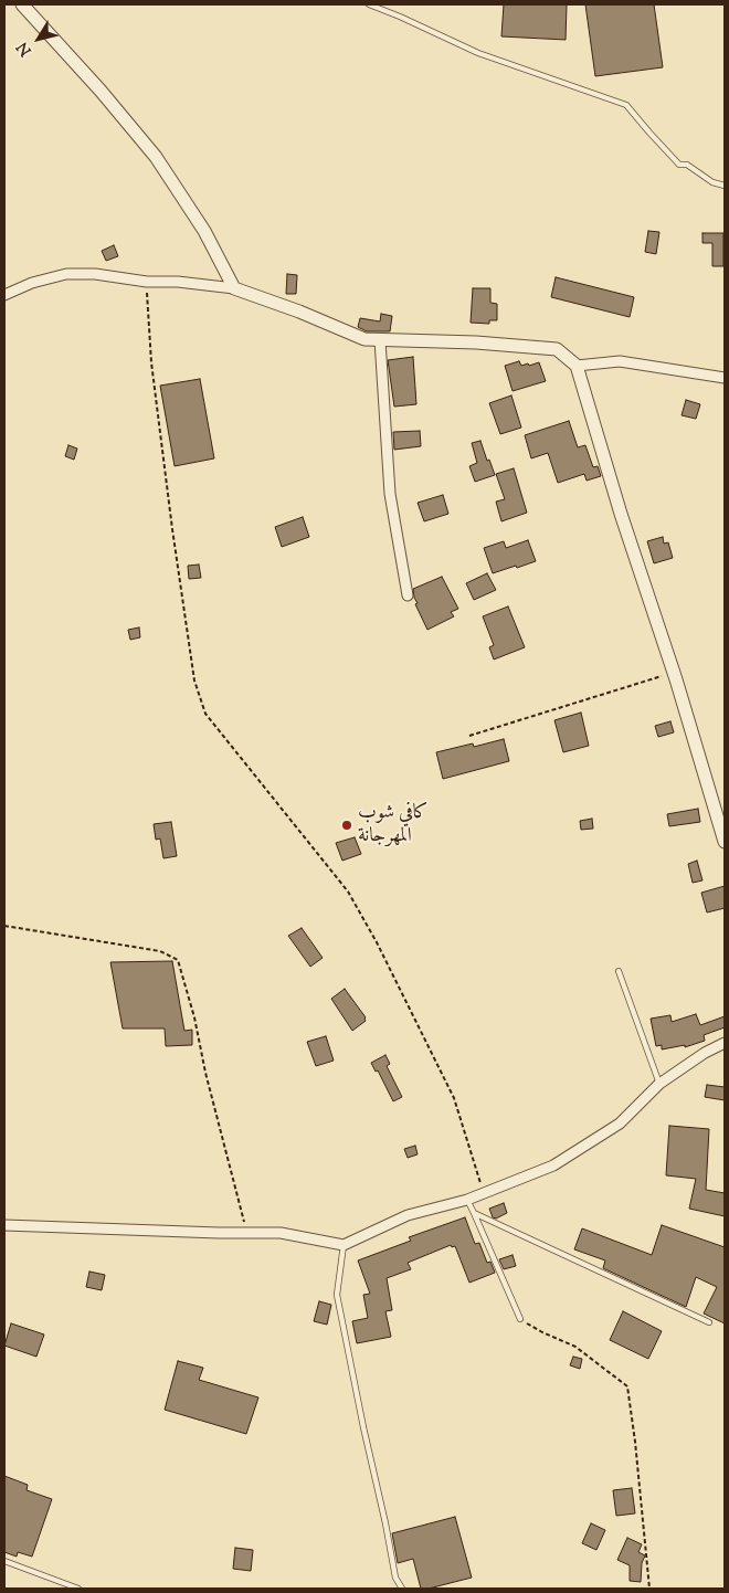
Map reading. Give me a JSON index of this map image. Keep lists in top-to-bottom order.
{
  "places": ["كافي شوب المهرجانة"],
  "north": "bottom left"
}
